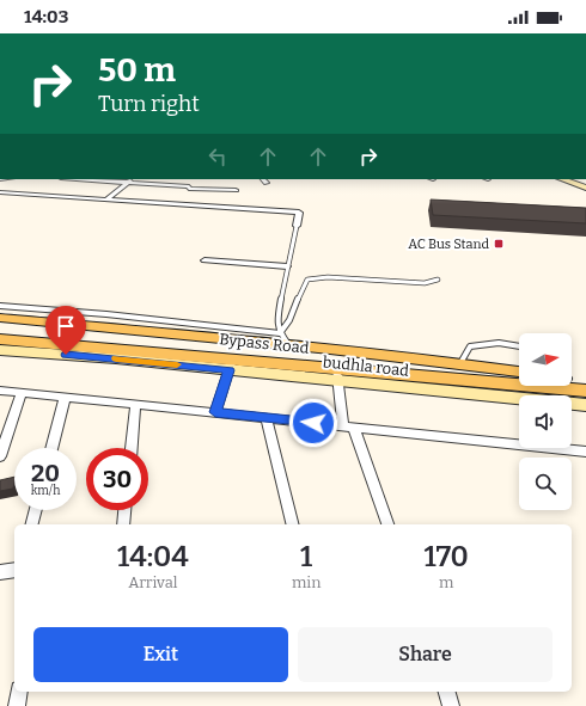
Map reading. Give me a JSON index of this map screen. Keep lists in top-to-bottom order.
{
  "streets": {
    "main road": ["Bypass Road"],
    "street": ["budhla road"]
  },
  "places": {
    "transit": ["AC Bus Stand"]
  },
  "north": "right",
  "page": {
    "status": "14:03",
    "turn": ["50 m", "Turn right"],
    "speed": "20 km/h",
    "limit": "30",
    "eta": [
      "14:04",
      "Arrival",
      "1",
      "min",
      "170",
      "m"
    ],
    "buttons": ["Exit", "Share"]
  }
}
